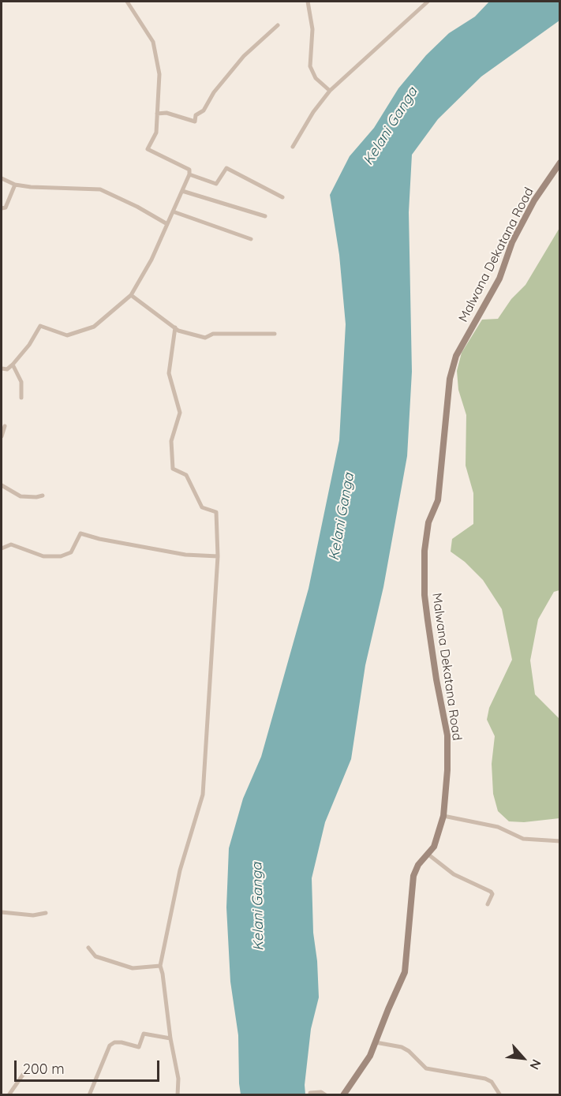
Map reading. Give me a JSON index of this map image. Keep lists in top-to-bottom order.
{
  "streets": {
    "main road": ["Malwana Dekatana Road"]
  },
  "water": ["Kelani Ganga"],
  "scale_bar": "200 m",
  "north": "bottom right"
}
